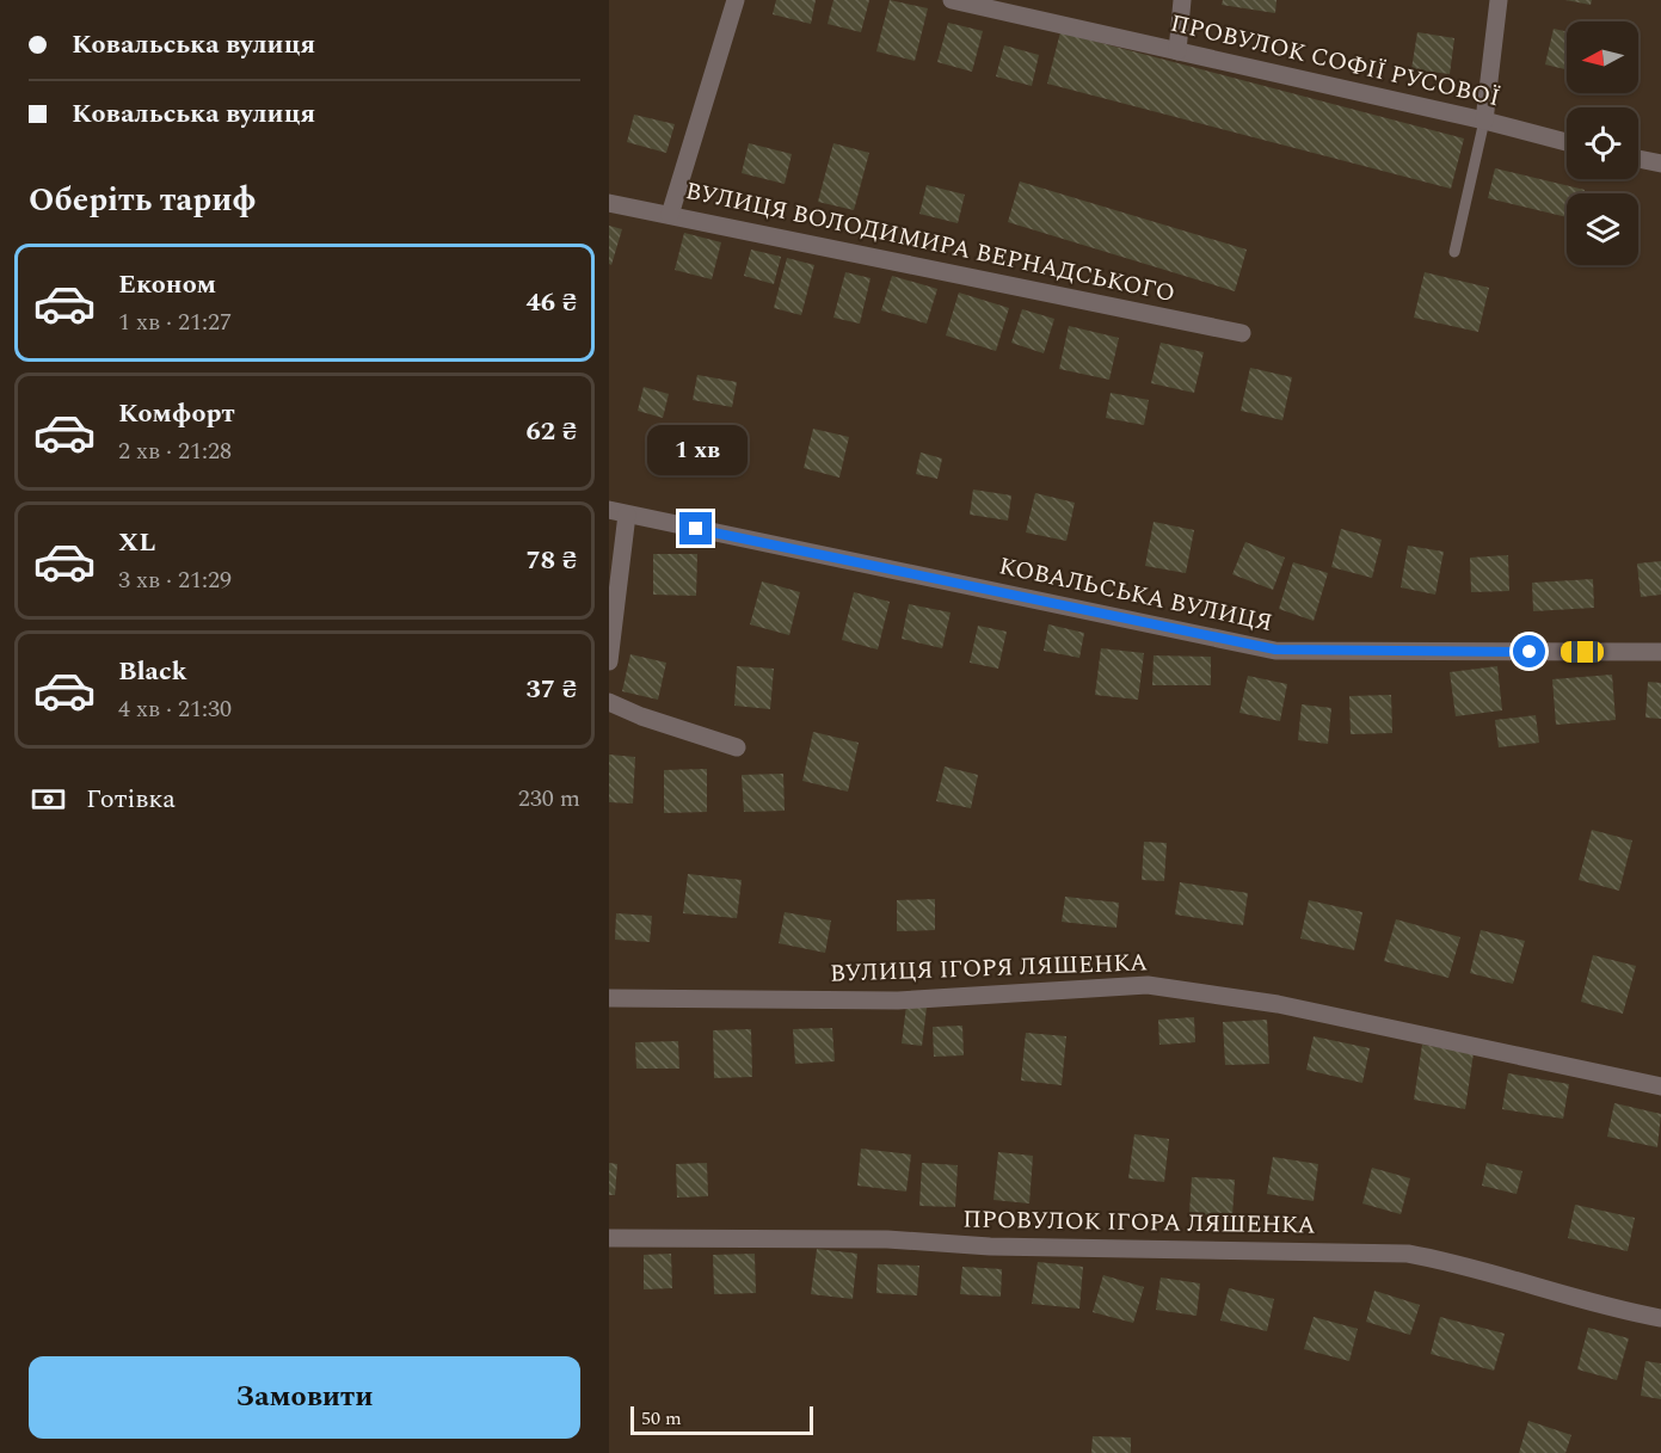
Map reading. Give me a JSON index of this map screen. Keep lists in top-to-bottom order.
{
  "streets": {
    "street": [
      "ПРОВУЛОК СОФІЇ РУСОВОЇ",
      "ВУЛИЦЯ ВОЛОДИМИРА ВЕРНАДСЬКОГО",
      "КОВАЛЬСЬКА ВУЛИЦЯ",
      "ВУЛИЦЯ ІГОРЯ ЛЯШЕНКА",
      "ПРОВУЛОК ІГОРА ЛЯШЕНКА"
    ]
  },
  "scale_bar": "50 m",
  "north": "left",
  "page": {
    "banner": ["Ковальська вулиця", "Ковальська вулиця"],
    "heading": "Оберіть тариф",
    "list": [
      {
        "name": "Економ",
        "note": "1 хв · 21:27",
        "value": "46 ₴"
      },
      {
        "name": "Комфорт",
        "note": "2 хв · 21:28",
        "value": "62 ₴"
      },
      {
        "name": "XL",
        "note": "3 хв · 21:29",
        "value": "78 ₴"
      },
      {
        "name": "Black",
        "note": "4 хв · 21:30",
        "value": "37 ₴"
      }
    ],
    "bubble": "1 хв",
    "pay": ["Готівка", "230 m"],
    "buttons": "Замовити",
    "scale": "50 m"
  }
}
